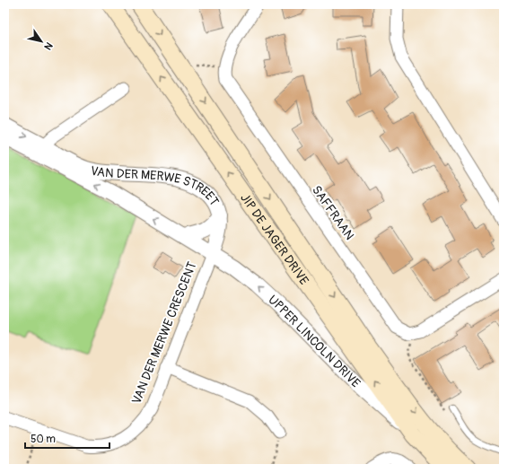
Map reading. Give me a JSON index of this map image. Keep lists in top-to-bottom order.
{
  "streets": {
    "main road": ["JIP DE JAGER DRIVE"],
    "street": [
      "VAN DER MERWE STREET",
      "SAFFRAAN",
      "VAN DER MERWE CRESCENT",
      "UPPER LINCOLN DRIVE"
    ]
  },
  "crossings": [
    ["VAN DER MERWE STREET", "VAN DER MERWE CRESCENT"],
    ["VAN DER MERWE STREET", "UPPER LINCOLN DRIVE"],
    ["JIP DE JAGER DRIVE", "UPPER LINCOLN DRIVE"],
    ["VAN DER MERWE CRESCENT", "UPPER LINCOLN DRIVE"]
  ],
  "scale_bar": "50 m",
  "north": "bottom right"
}
